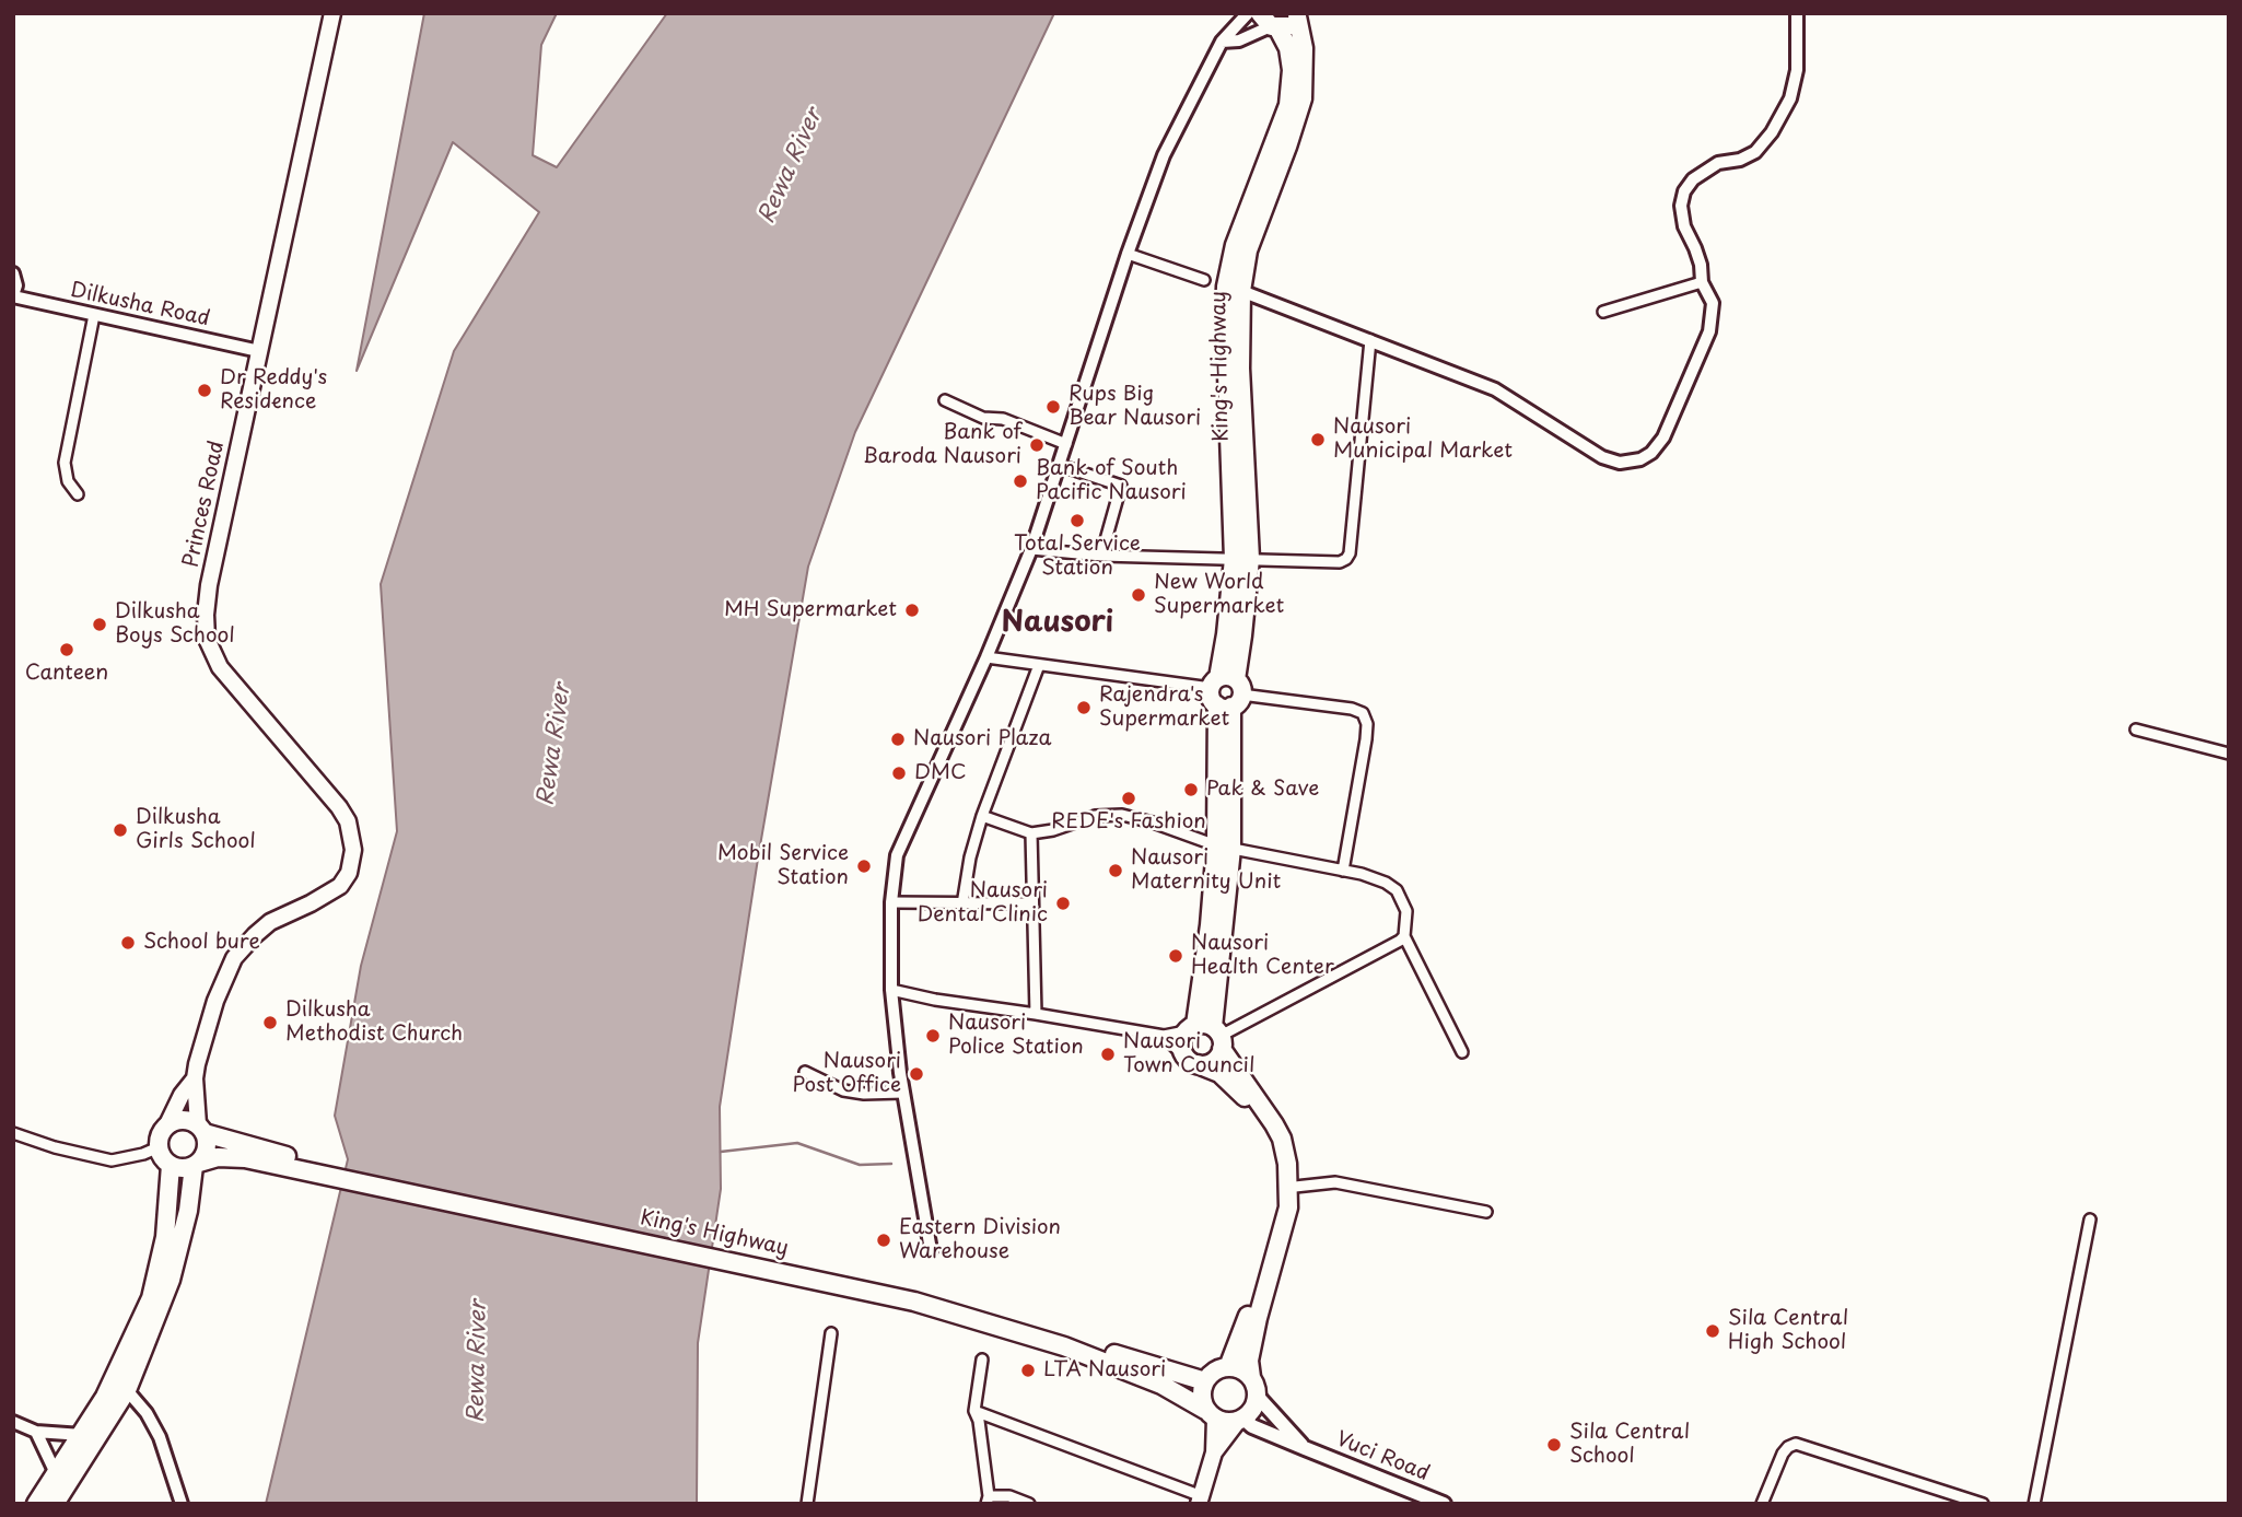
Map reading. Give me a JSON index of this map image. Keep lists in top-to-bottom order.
{
  "streets": {
    "highway": ["King's Highway"],
    "main road": ["Princes Road", "Vuci Road"],
    "street": ["Dilkusha Road"]
  },
  "crossings": [
    ["Dilkusha Road", "Princes Road"],
    ["King's Highway", "Princes Road"],
    ["King's Highway", "Vuci Road"]
  ],
  "districts": ["Nausori"],
  "water": ["Rewa River"],
  "places": [
    "Dr Reddy's Residence",
    "Rups Big Bear Nausori",
    "Nausori Municipal Market",
    "Bank of Baroda Nausori",
    "Bank of South Pacific Nausori",
    "Total Service Station",
    "New World Supermarket",
    "MH Supermarket",
    "Dilkusha Boys School",
    "Canteen",
    "Rajendra's Supermarket",
    "Nausori Plaza",
    "DMC",
    "Pak & Save",
    "REDE's Fashion",
    "Dilkusha Girls School",
    "Mobil Service Station",
    "Nausori Maternity Unit",
    "Nausori Dental Clinic",
    "School bure",
    "Nausori Health Center",
    "Dilkusha Methodist Church",
    "Nausori Police Station",
    "Nausori Town Council",
    "Nausori Post Office",
    "Eastern Division Warehouse",
    "Sila Central High School",
    "LTA Nausori",
    "Sila Central School"
  ]
}
